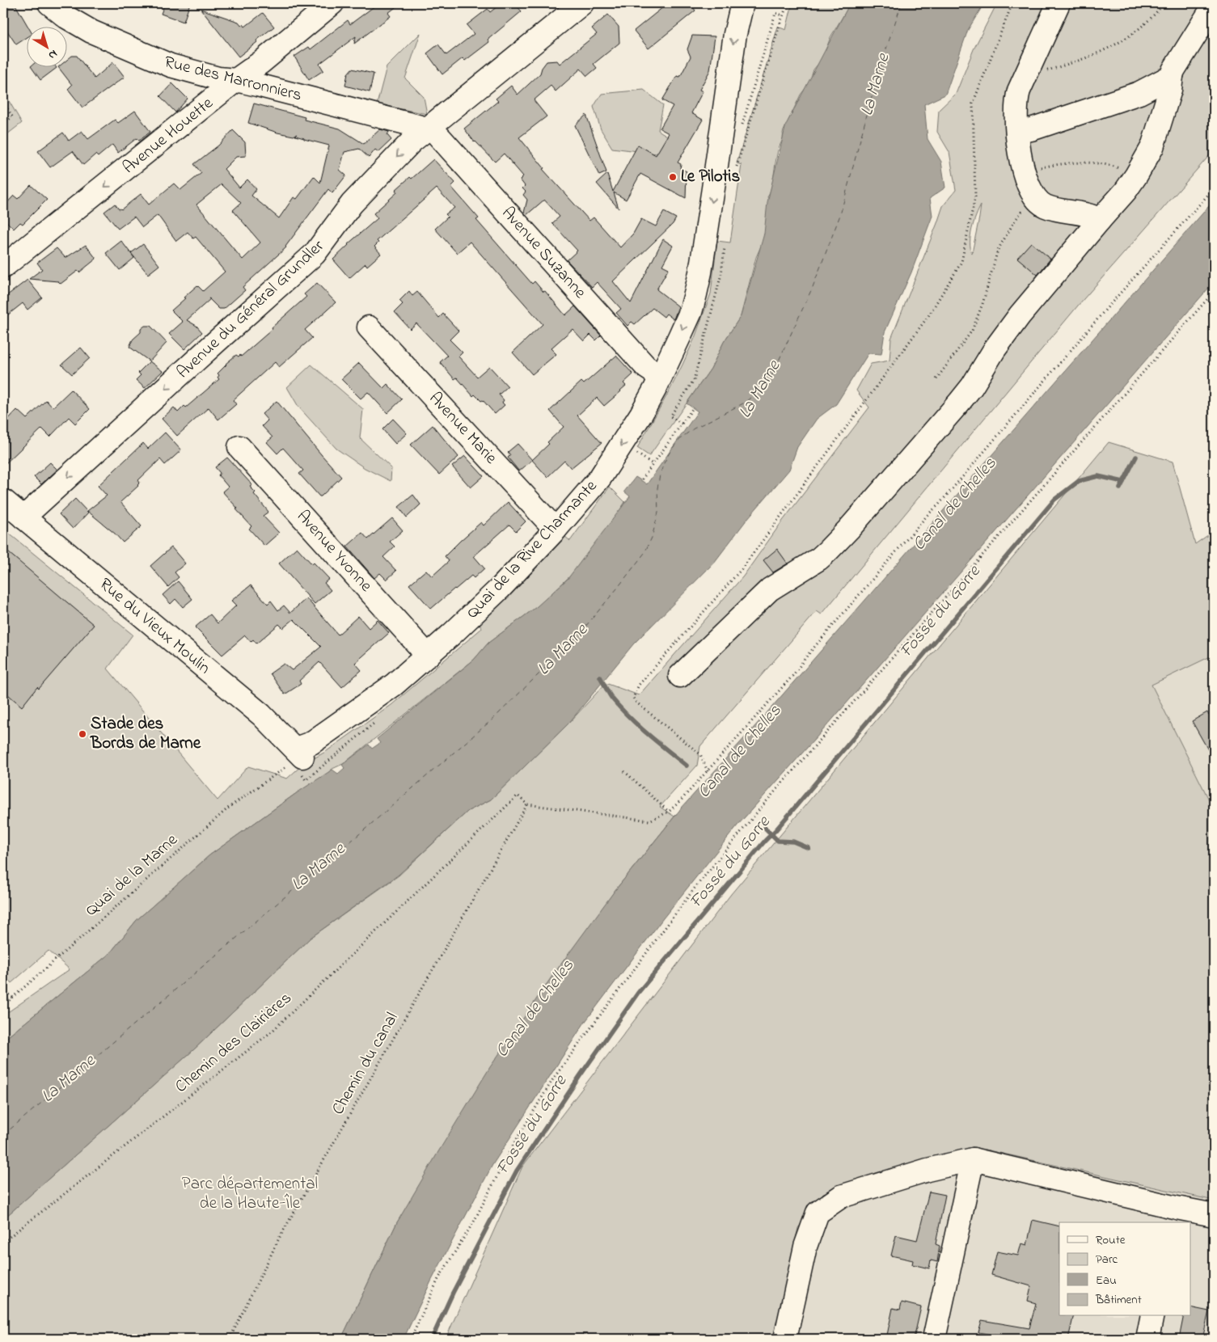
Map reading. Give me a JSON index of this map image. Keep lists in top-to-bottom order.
{
  "streets": {
    "street": [
      "Rue des Marronniers",
      "Avenue Houette",
      "Avenue Suzanne",
      "Avenue du Général Grundler",
      "Avenue Marie",
      "Quai de la Rive Charmante",
      "Avenue Yvonne",
      "Rue du Vieux Moulin"
    ],
    "path": ["Quai de la Marne", "Chemin des Clairières", "Chemin du canal"]
  },
  "crossings": [
    ["Rue des Marronniers", "Avenue Houette"],
    ["Rue des Marronniers", "Avenue Suzanne"],
    ["Rue des Marronniers", "Avenue du Général Grundler"],
    ["Avenue Suzanne", "Avenue du Général Grundler"],
    ["Avenue Suzanne", "Quai de la Rive Charmante"],
    ["Avenue du Général Grundler", "Rue du Vieux Moulin"],
    ["Avenue Marie", "Quai de la Rive Charmante"],
    ["Quai de la Rive Charmante", "Avenue Yvonne"],
    ["Quai de la Rive Charmante", "Rue du Vieux Moulin"],
    ["Chemin des Clairières", "Chemin du canal"]
  ],
  "one_way": ["Avenue Houette", "Avenue du Général Grundler", "Quai de la Rive Charmante"],
  "water": ["La Marne", "Canal de Chelles", "Fossé du Gorre"],
  "parks": ["Parc départemental de la Haute-Île"],
  "places": ["Le Pilotis", "Stade des Bords de Marne"],
  "legend": [
    "Route",
    "Parc",
    "Eau",
    "Bâtiment"
  ],
  "north": "bottom right"
}
